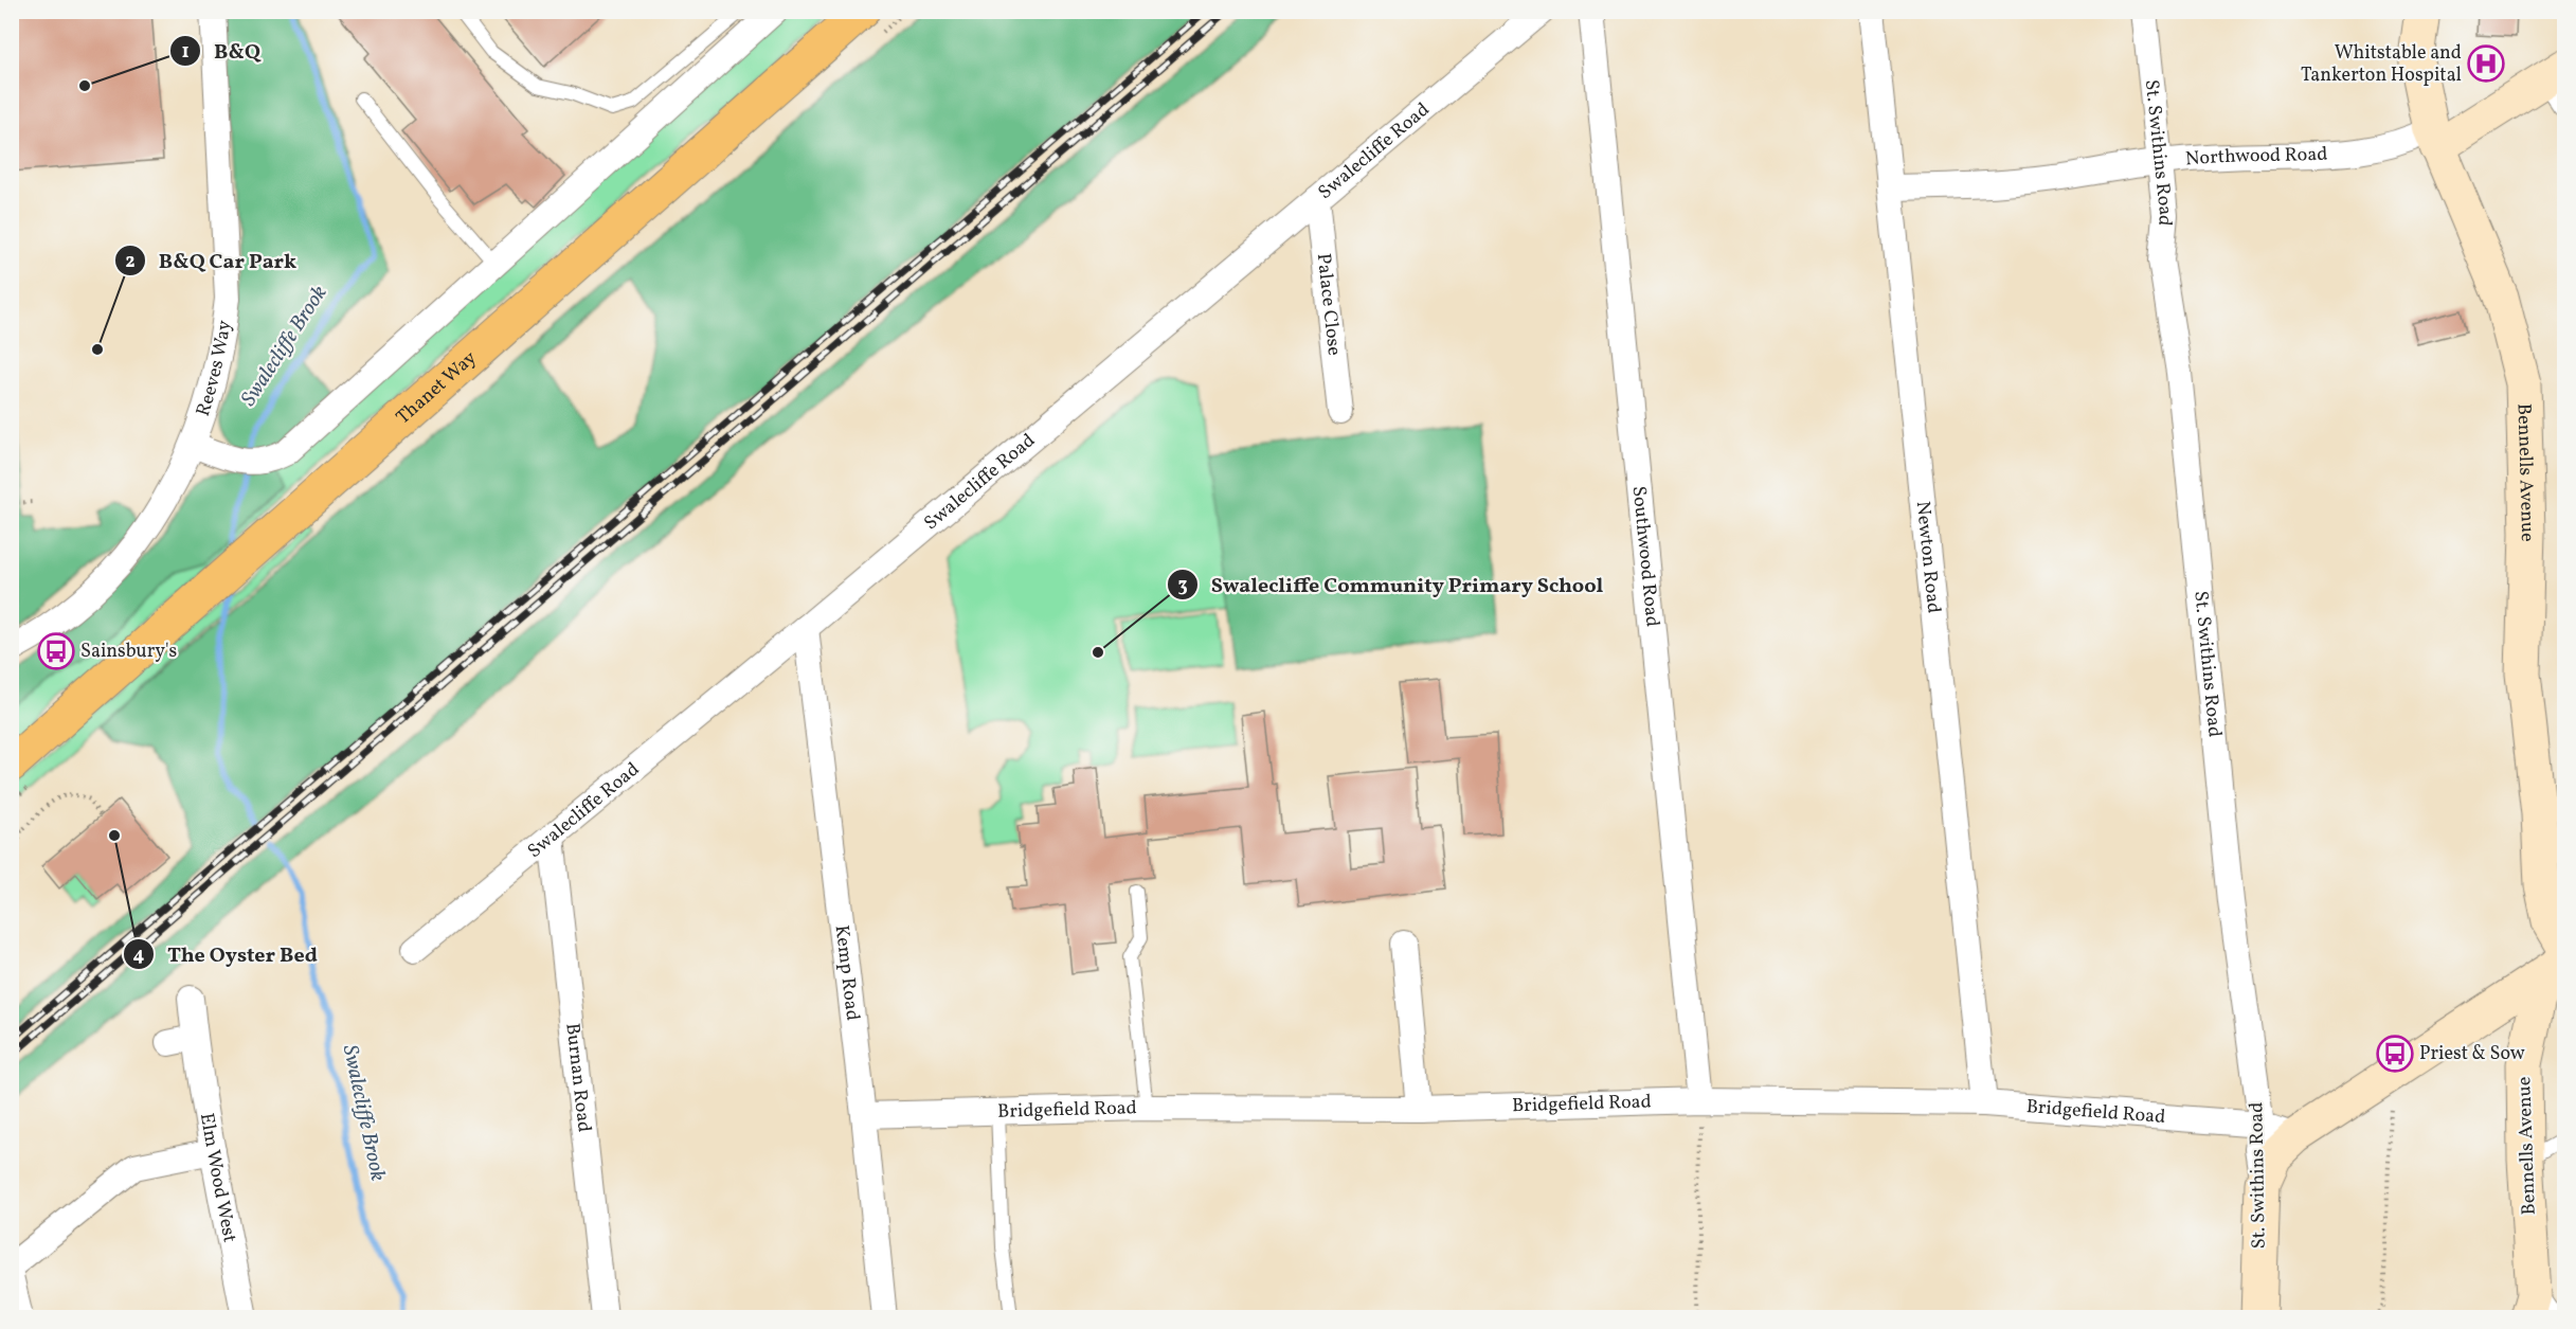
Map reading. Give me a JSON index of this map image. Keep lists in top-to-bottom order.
{
  "streets": {
    "main road": ["Thanet Way"],
    "street": [
      "Swalecliffe Road",
      "St. Swithins Road",
      "Northwood Road",
      "Palace Close",
      "Reeves Way",
      "Bennells Avenue",
      "Southwood Road",
      "Newton Road",
      "Kemp Road",
      "Burnan Road",
      "Bridgefield Road",
      "Elm Wood West"
    ]
  },
  "crossings": [
    ["Swalecliffe Road", "Palace Close"],
    ["Swalecliffe Road", "Kemp Road"],
    ["Swalecliffe Road", "Burnan Road"],
    ["St. Swithins Road", "Northwood Road"],
    ["St. Swithins Road", "Bridgefield Road"],
    ["Northwood Road", "Bennells Avenue"],
    ["Northwood Road", "Newton Road"],
    ["Southwood Road", "Bridgefield Road"],
    ["Newton Road", "Bridgefield Road"],
    ["Kemp Road", "Bridgefield Road"]
  ],
  "water": ["Swalecliffe Brook"],
  "places": {
    "hospital": ["Whitstable and Tankerton Hospital"],
    "other": [
      "B&Q",
      "B&Q Car Park",
      "Swalecliffe Community Primary School",
      "The Oyster Bed"
    ],
    "bus stop": ["Sainsbury's", "Priest & Sow"]
  }
}
